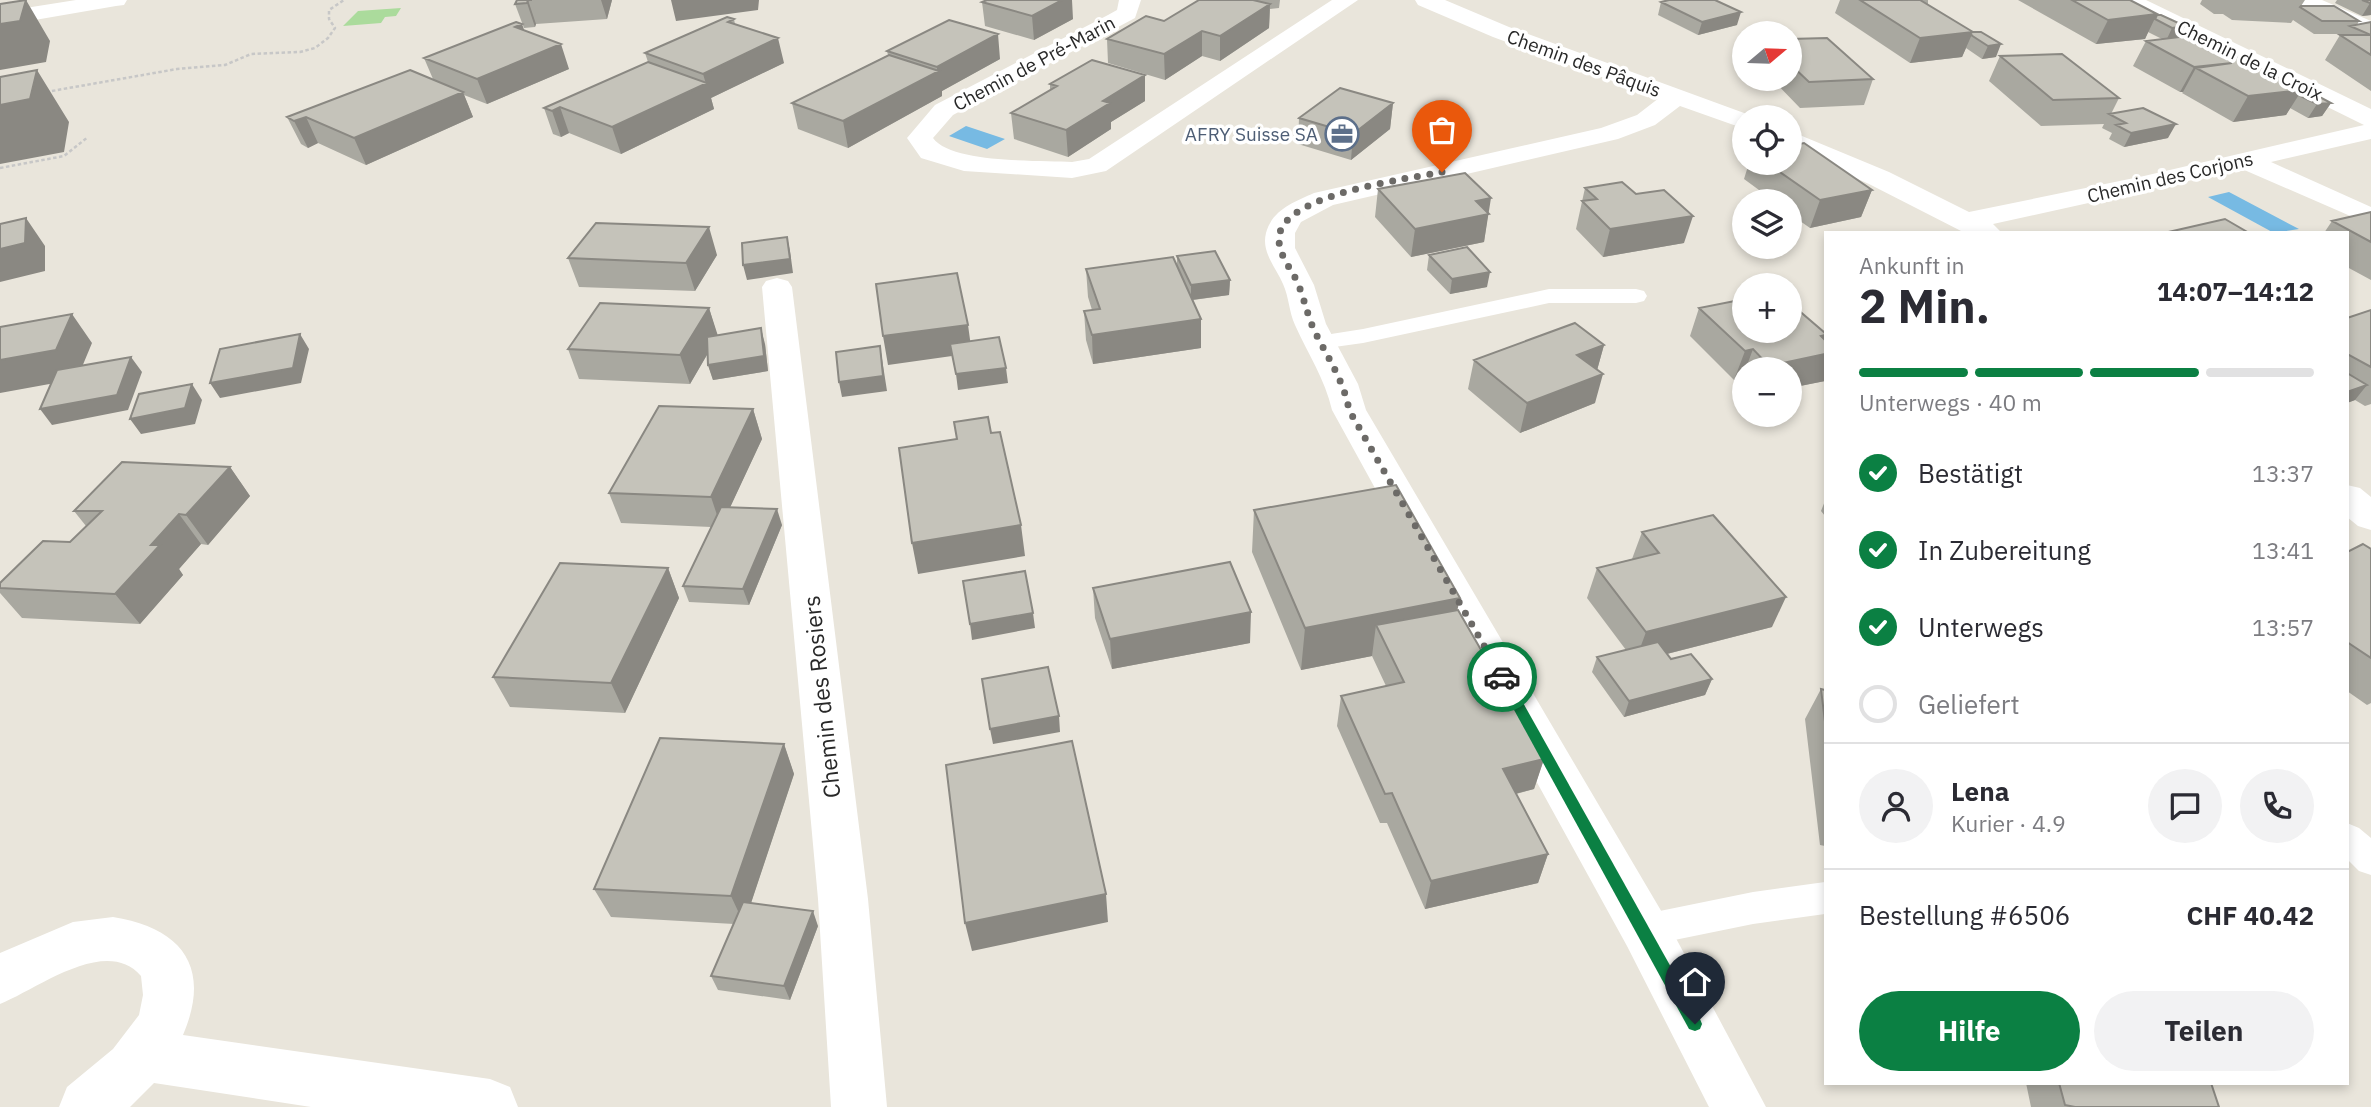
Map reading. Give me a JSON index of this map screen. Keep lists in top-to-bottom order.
{
  "streets": {
    "street": [
      "Chemin de la Croix",
      "Chemin de Pré-Marin",
      "Chemin des Pâquis",
      "Chemin des Corjons",
      "Chemin des Rosiers"
    ]
  },
  "places": {
    "office": ["AFRY Suisse SA"]
  },
  "north": "right",
  "page": {
    "map_buttons": ["+", "−"],
    "heading": ["2 Min.", "Ankunft in", "14:07–14:12"],
    "panel": [
      "Lena",
      "Kurier · 4.9",
      "Bestellung #6506",
      "CHF 40.42"
    ],
    "bar": "Unterwegs · 40 m",
    "list": [
      ["Bestätigt", "13:37"],
      ["In Zubereitung", "13:41"],
      ["Unterwegs", "13:57"],
      "Geliefert"
    ],
    "buttons": ["Hilfe", "Teilen"]
  }
}
